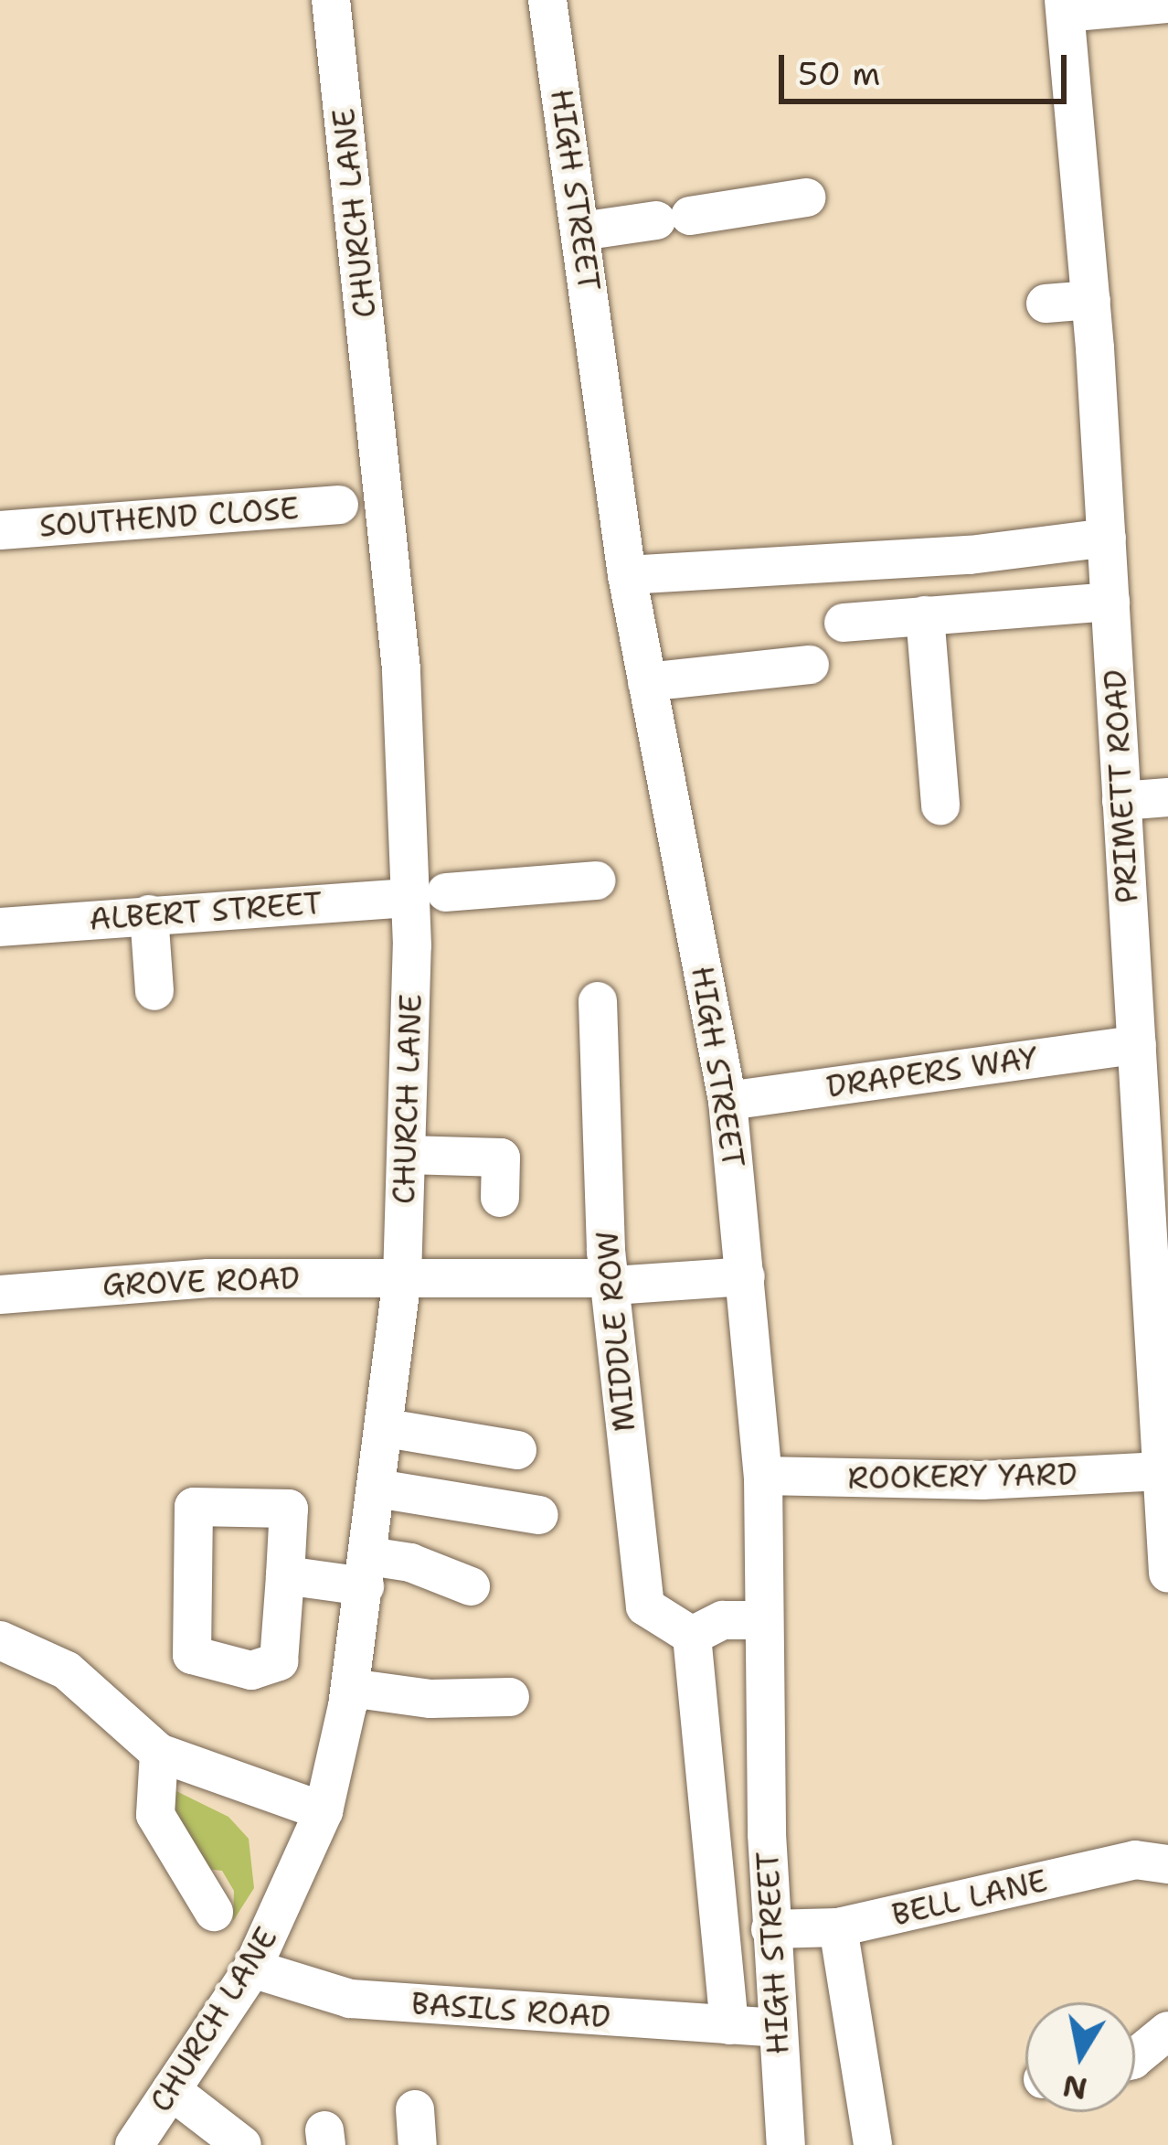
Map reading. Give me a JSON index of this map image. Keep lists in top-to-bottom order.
{
  "streets": {
    "street": [
      "HIGH STREET",
      "CHURCH LANE",
      "SOUTHEND CLOSE",
      "PRIMETT ROAD",
      "ALBERT STREET",
      "DRAPERS WAY",
      "GROVE ROAD",
      "MIDDLE ROW",
      "ROOKERY YARD",
      "BELL LANE",
      "BASILS ROAD"
    ]
  },
  "crossings": [
    ["HIGH STREET", "DRAPERS WAY"],
    ["HIGH STREET", "GROVE ROAD"],
    ["HIGH STREET", "ROOKERY YARD"],
    ["HIGH STREET", "BELL LANE"],
    ["HIGH STREET", "BASILS ROAD"],
    ["CHURCH LANE", "ALBERT STREET"],
    ["CHURCH LANE", "GROVE ROAD"],
    ["CHURCH LANE", "BASILS ROAD"],
    ["PRIMETT ROAD", "DRAPERS WAY"],
    ["PRIMETT ROAD", "ROOKERY YARD"],
    ["GROVE ROAD", "MIDDLE ROW"]
  ],
  "scale_bar": "50 m",
  "north": "bottom"
}
